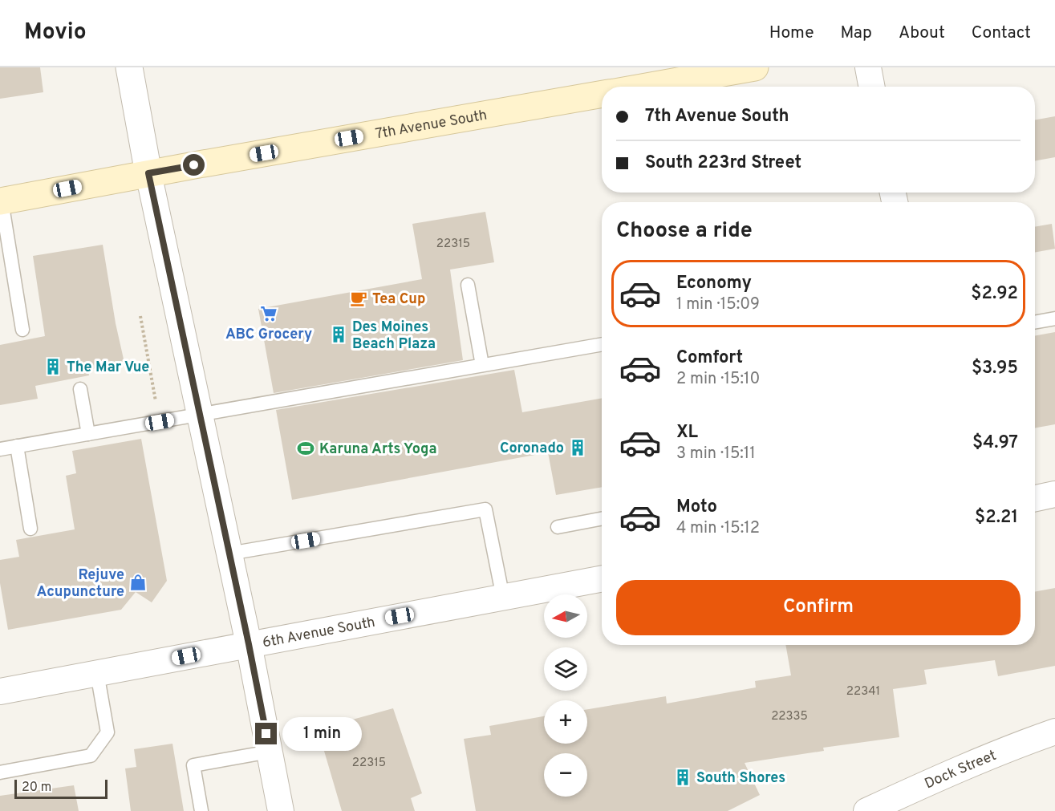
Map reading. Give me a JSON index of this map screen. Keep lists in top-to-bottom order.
{
  "streets": {
    "main road": ["7th Avenue South"],
    "street": ["6th Avenue South", "Dock Street"]
  },
  "places": {
    "cafe": ["Tea Cup"],
    "supermarket": ["ABC Grocery"],
    "building": [
      "Des Moines Beach Plaza",
      "The Mar Vue",
      "Coronado",
      "South Shores"
    ],
    "sports": ["Karuna Arts Yoga"],
    "shop": ["Rejuve Acupuncture"]
  },
  "house_numbers": [
    "22315",
    "22341",
    "22335",
    "22315"
  ],
  "scale_bar": "20 m",
  "north": "left",
  "page": {
    "header": "Movio",
    "nav": [
      "Home",
      "Map",
      "About",
      "Contact"
    ],
    "banner": ["7th Avenue South", "South 223rd Street"],
    "heading": "Choose a ride",
    "list": [
      {
        "name": "Economy",
        "note": "1 min · 15:09",
        "value": "$2.92"
      },
      {
        "name": "Comfort",
        "note": "2 min · 15:10",
        "value": "$3.95"
      },
      {
        "name": "XL",
        "note": "3 min · 15:11",
        "value": "$4.97"
      },
      {
        "name": "Moto",
        "note": "4 min · 15:12",
        "value": "$2.21"
      }
    ],
    "buttons": "Confirm",
    "map_buttons": ["+", "−"],
    "bubble": "1 min",
    "scale": "20 m"
  }
}
